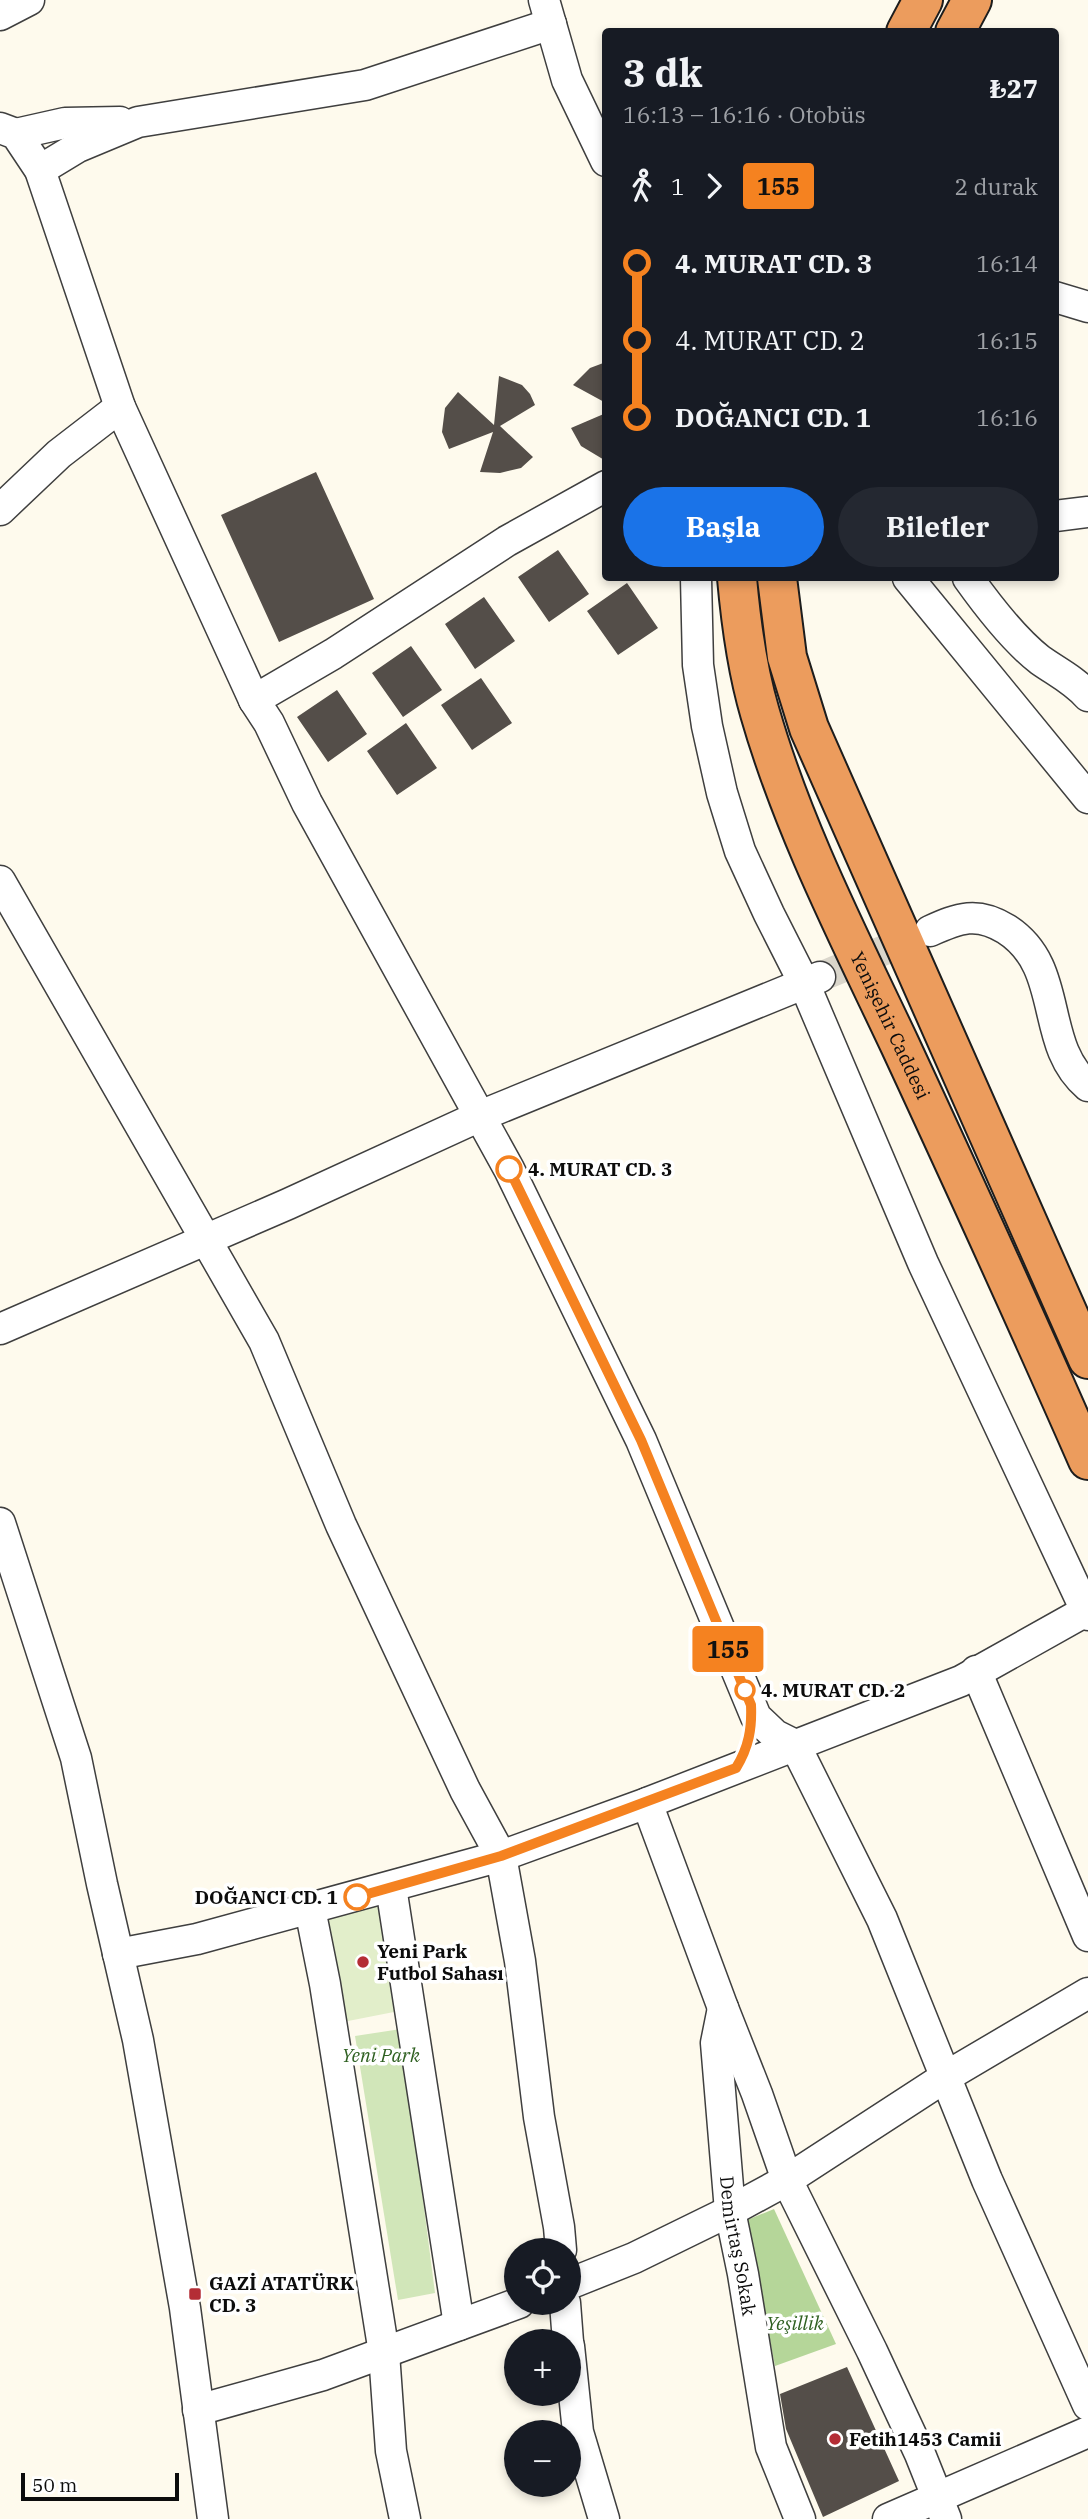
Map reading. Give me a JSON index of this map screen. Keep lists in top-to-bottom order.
{
  "streets": {
    "highway": ["Yenişehir Caddesi"],
    "street": ["Demirtaş Sokak"]
  },
  "parks": ["Yeni Park", "Yeşillik"],
  "places": {
    "other": [
      "4. MURAT CD. 3",
      "4. MURAT CD. 2",
      "DOĞANCI CD. 1",
      "Yeni Park Futbol Sahası",
      "Fetih1453 Camii"
    ],
    "transit": ["GAZİ ATATÜRK CD. 3"]
  },
  "lines": ["bus line 155"],
  "scale_bar": "50 m",
  "page": {
    "on_map": "155",
    "heading": ["3 dk", "16:13 – 16:16 · Otobüs", "₺27"],
    "legs": ["1", "155", "2 durak"],
    "list": [
      {
        "name": "4. MURAT CD. 3",
        "value": "16:14"
      },
      {
        "name": "4. MURAT CD. 2",
        "value": "16:15"
      },
      {
        "name": "DOĞANCI CD. 1",
        "value": "16:16"
      }
    ],
    "buttons": ["Başla", "Biletler"],
    "map_buttons": ["+", "−"],
    "scale": "50 m"
  }
}
